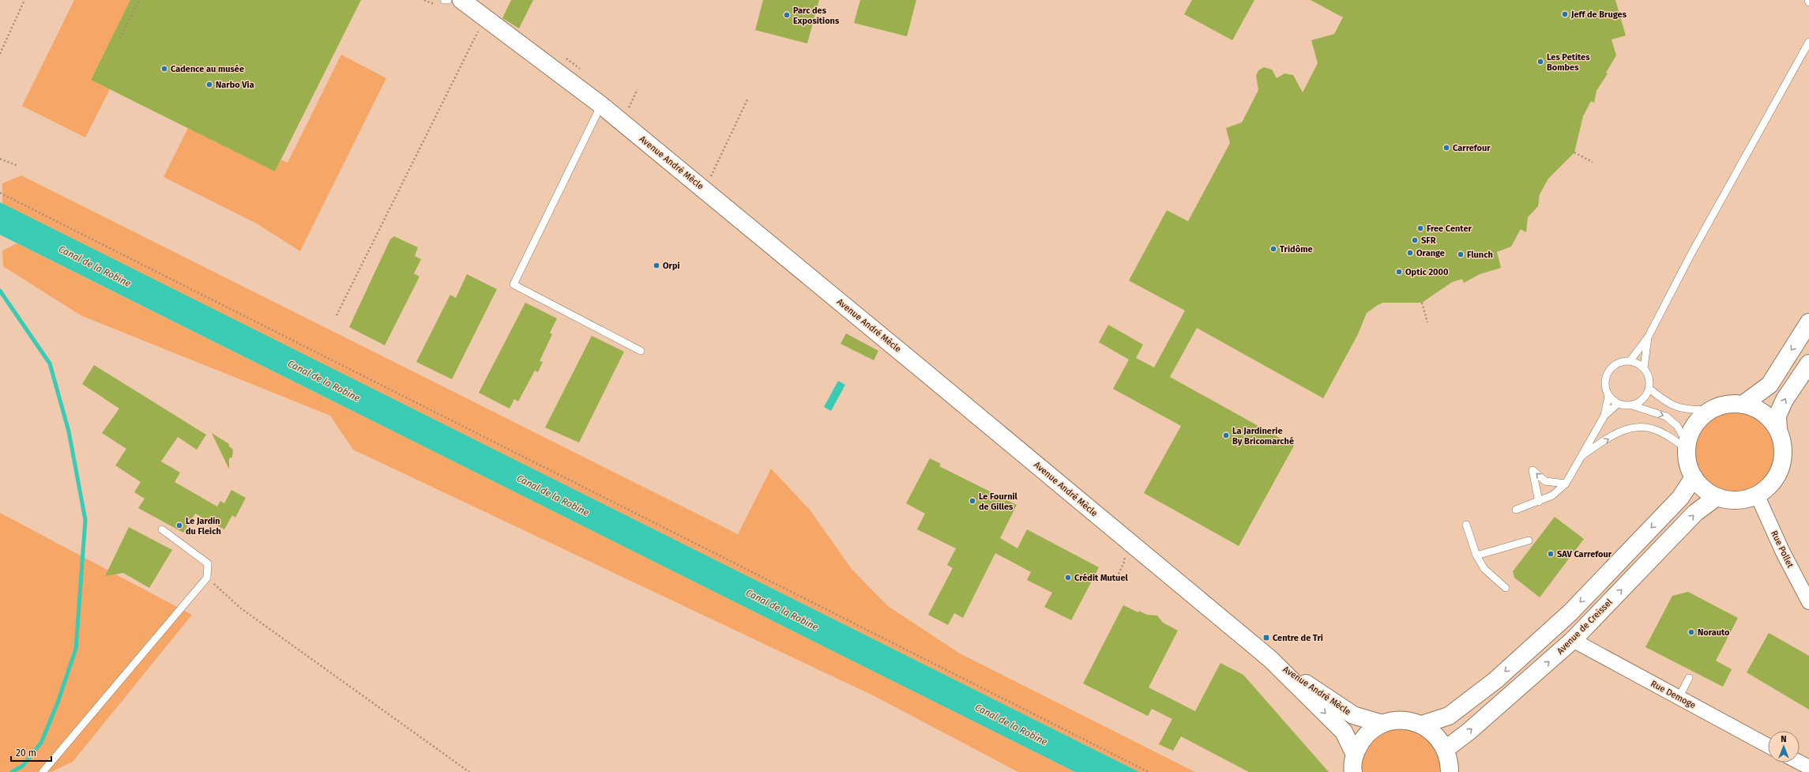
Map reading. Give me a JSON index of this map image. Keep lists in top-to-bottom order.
{
  "streets": {
    "street": [
      "Avenue André Mècle",
      "Rue Pollet",
      "Avenue de Creissel",
      "Rue Demoge"
    ]
  },
  "crossings": [
    ["Rue Pollet", "Avenue de Creissel"],
    ["Avenue de Creissel", "Rue Demoge"]
  ],
  "water": ["Canal de la Robine"],
  "places": {
    "other": [
      "Jeff de Bruges",
      "Parc des Expositions",
      "Les Petites Bombes",
      "Cadence au musée",
      "Narbo Via",
      "Carrefour",
      "Free Center",
      "SFR",
      "Tridôme",
      "Orange",
      "Flunch",
      "Orpi",
      "Optic 2000",
      "La Jardinerie By Bricomarché",
      "Le Fournil de Gilles",
      "Le Jardin du Fleich",
      "SAV Carrefour",
      "Crédit Mutuel",
      "Norauto"
    ],
    "transit": ["Centre de Tri"]
  },
  "scale_bar": "20 m",
  "north": "top"
}
